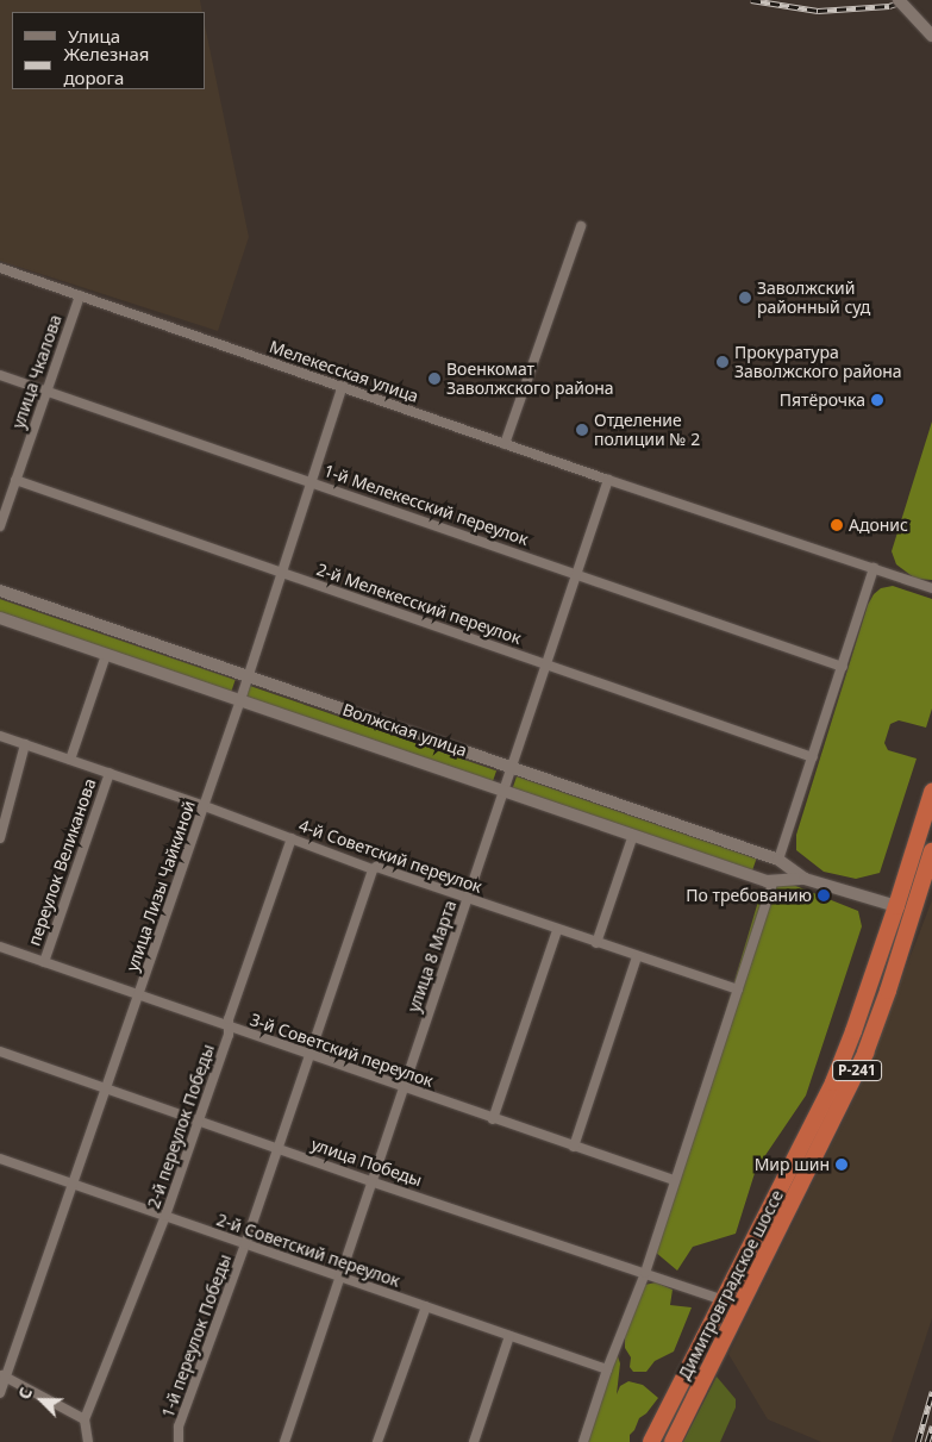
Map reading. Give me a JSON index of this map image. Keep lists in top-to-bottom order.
{
  "streets": {
    "highway": ["Волжская улица", "Р-241", "Димитровградское шоссе"],
    "street": [
      "улица Чкалова",
      "Мелекесская улица",
      "1-й Мелекесский переулок",
      "2-й Мелекесский переулок",
      "4-й Советский переулок",
      "переулок Великанова",
      "улица Лизы Чайкиной",
      "улица 8 Марта",
      "3-й Советский переулок",
      "2-й переулок Победы",
      "улица Победы",
      "2-й Советский переулок",
      "1-й переулок Победы"
    ]
  },
  "crossings": [
    ["улица Чкалова", "Мелекесская улица"],
    ["улица Чкалова", "1-й Мелекесский переулок"],
    ["улица Чкалова", "2-й Мелекесский переулок"],
    ["Мелекесская улица", "улица Лизы Чайкиной"],
    ["Мелекесская улица", "улица 8 Марта"],
    ["1-й Мелекесский переулок", "улица Лизы Чайкиной"],
    ["1-й Мелекесский переулок", "улица 8 Марта"],
    ["2-й Мелекесский переулок", "улица Лизы Чайкиной"],
    ["2-й Мелекесский переулок", "улица 8 Марта"],
    ["Волжская улица", "улица Лизы Чайкиной"],
    ["Волжская улица", "улица 8 Марта"],
    ["Волжская улица", "Димитровградское шоссе"],
    ["4-й Советский переулок", "переулок Великанова"],
    ["4-й Советский переулок", "улица Лизы Чайкиной"],
    ["4-й Советский переулок", "улица 8 Марта"],
    ["4-й Советский переулок", "2-й переулок Победы"],
    ["4-й Советский переулок", "1-й переулок Победы"],
    ["переулок Великанова", "3-й Советский переулок"],
    ["улица Лизы Чайкиной", "3-й Советский переулок"],
    ["улица Лизы Чайкиной", "улица Победы"],
    ["улица Лизы Чайкиной", "2-й Советский переулок"],
    ["улица 8 Марта", "3-й Советский переулок"],
    ["улица 8 Марта", "улица Победы"],
    ["улица 8 Марта", "2-й Советский переулок"],
    ["3-й Советский переулок", "2-й переулок Победы"],
    ["3-й Советский переулок", "1-й переулок Победы"],
    ["2-й переулок Победы", "улица Победы"],
    ["2-й переулок Победы", "2-й Советский переулок"],
    ["улица Победы", "Димитровградское шоссе"],
    ["улица Победы", "1-й переулок Победы"],
    ["2-й Советский переулок", "1-й переулок Победы"]
  ],
  "places": [
    "Заволжский районный суд",
    "Прокуратура Заволжского района",
    "Военкомат Заволжского района",
    "Пятёрочка",
    "Отделение полиции № 2",
    "Адонис",
    "По требованию",
    "Мир шин"
  ],
  "legend": ["Улица", "Железная дорога"],
  "north": "top left"
}
